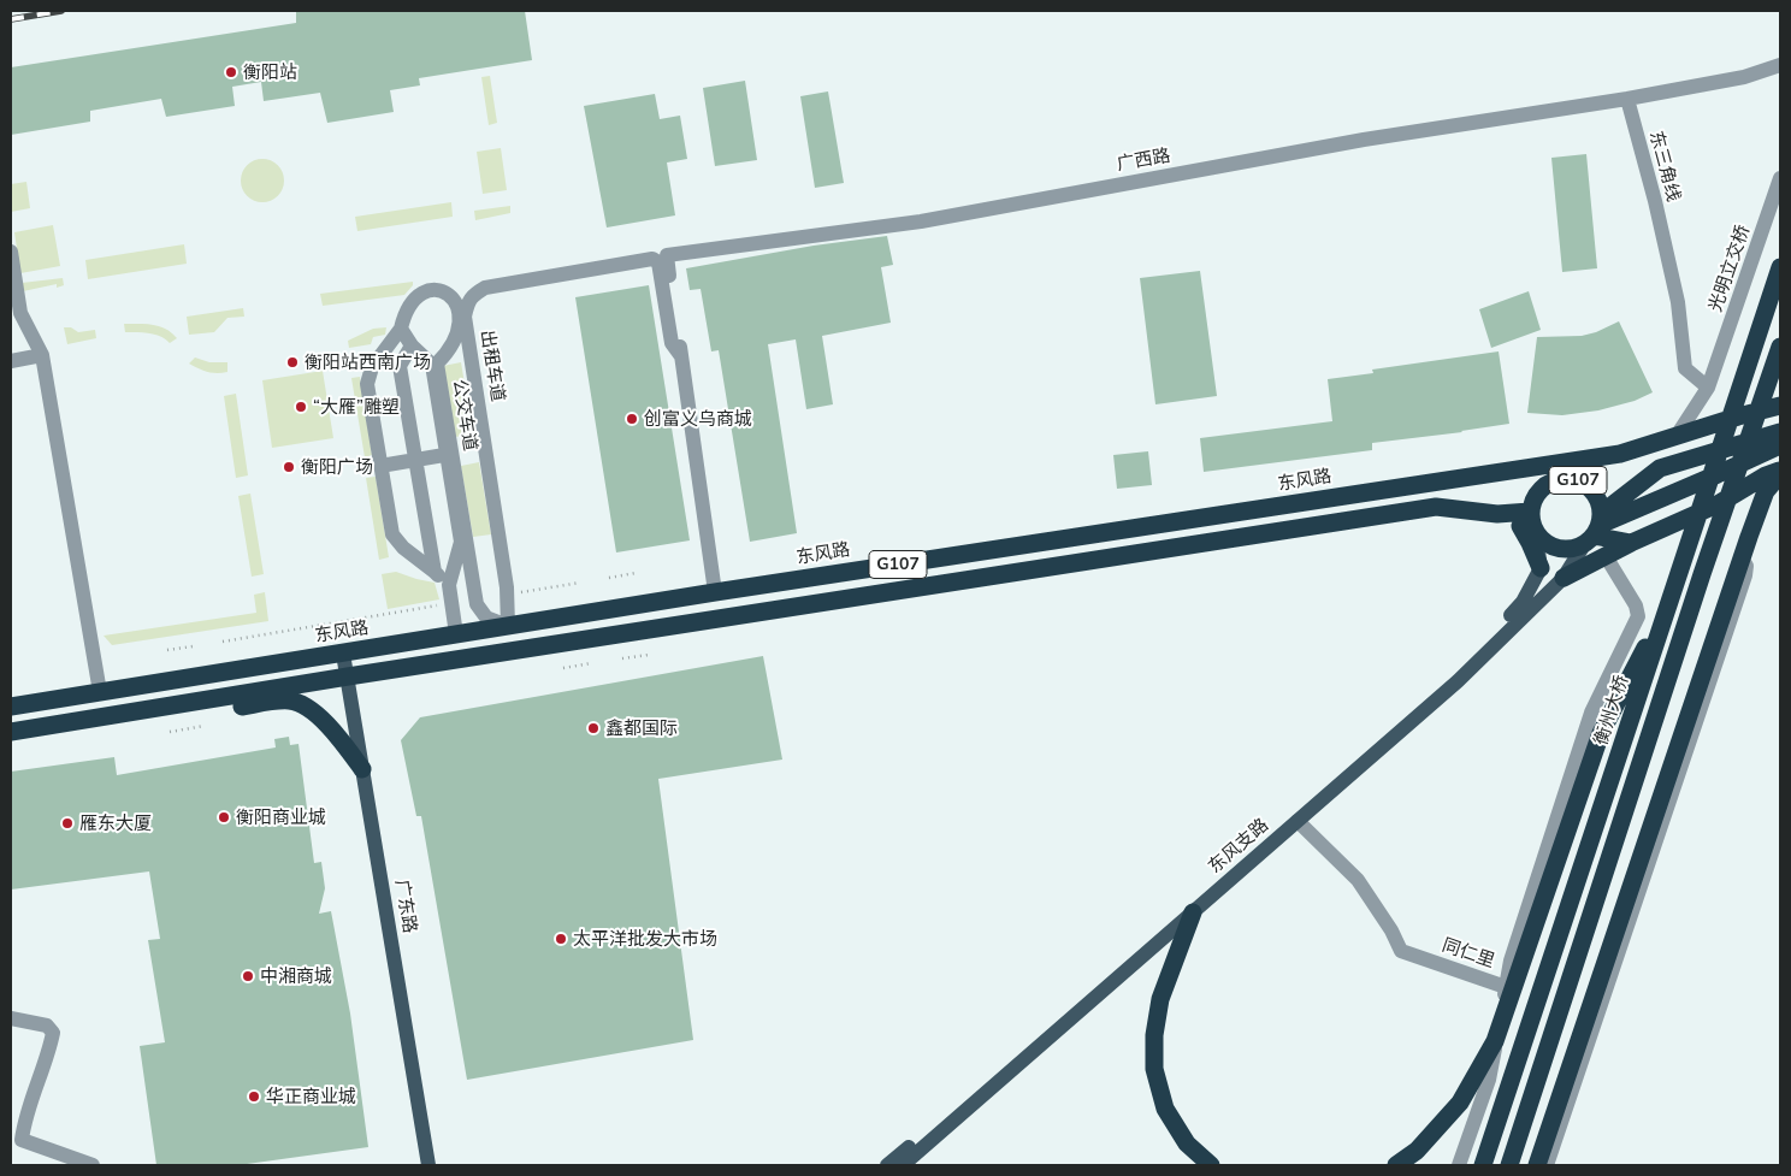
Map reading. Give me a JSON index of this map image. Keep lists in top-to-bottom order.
{
  "streets": {
    "highway": ["东风路", "G107", "衡州大桥"],
    "main road": ["东风支路", "广东路"],
    "street": [
      "广西路",
      "东三角线",
      "光明立交桥",
      "出租车道",
      "公交车道",
      "同仁里"
    ]
  },
  "crossings": [
    ["广西路", "东三角线"],
    ["广西路", "出租车道"],
    ["东三角线", "光明立交桥"],
    ["光明立交桥", "东风路"],
    ["出租车道", "公交车道"],
    ["出租车道", "东风路"],
    ["公交车道", "东风路"],
    ["东风路", "G107"],
    ["东风路", "广东路"],
    ["G107", "东风支路"],
    ["G107", "广东路"],
    ["东风支路", "同仁里"]
  ],
  "places": [
    "衡阳站",
    "衡阳站西南广场",
    "“大雁”雕塑",
    "创富义乌商城",
    "衡阳广场",
    "鑫都国际",
    "衡阳商业城",
    "雁东大厦",
    "太平洋批发大市场",
    "中湘商城",
    "华正商业城"
  ]
}
